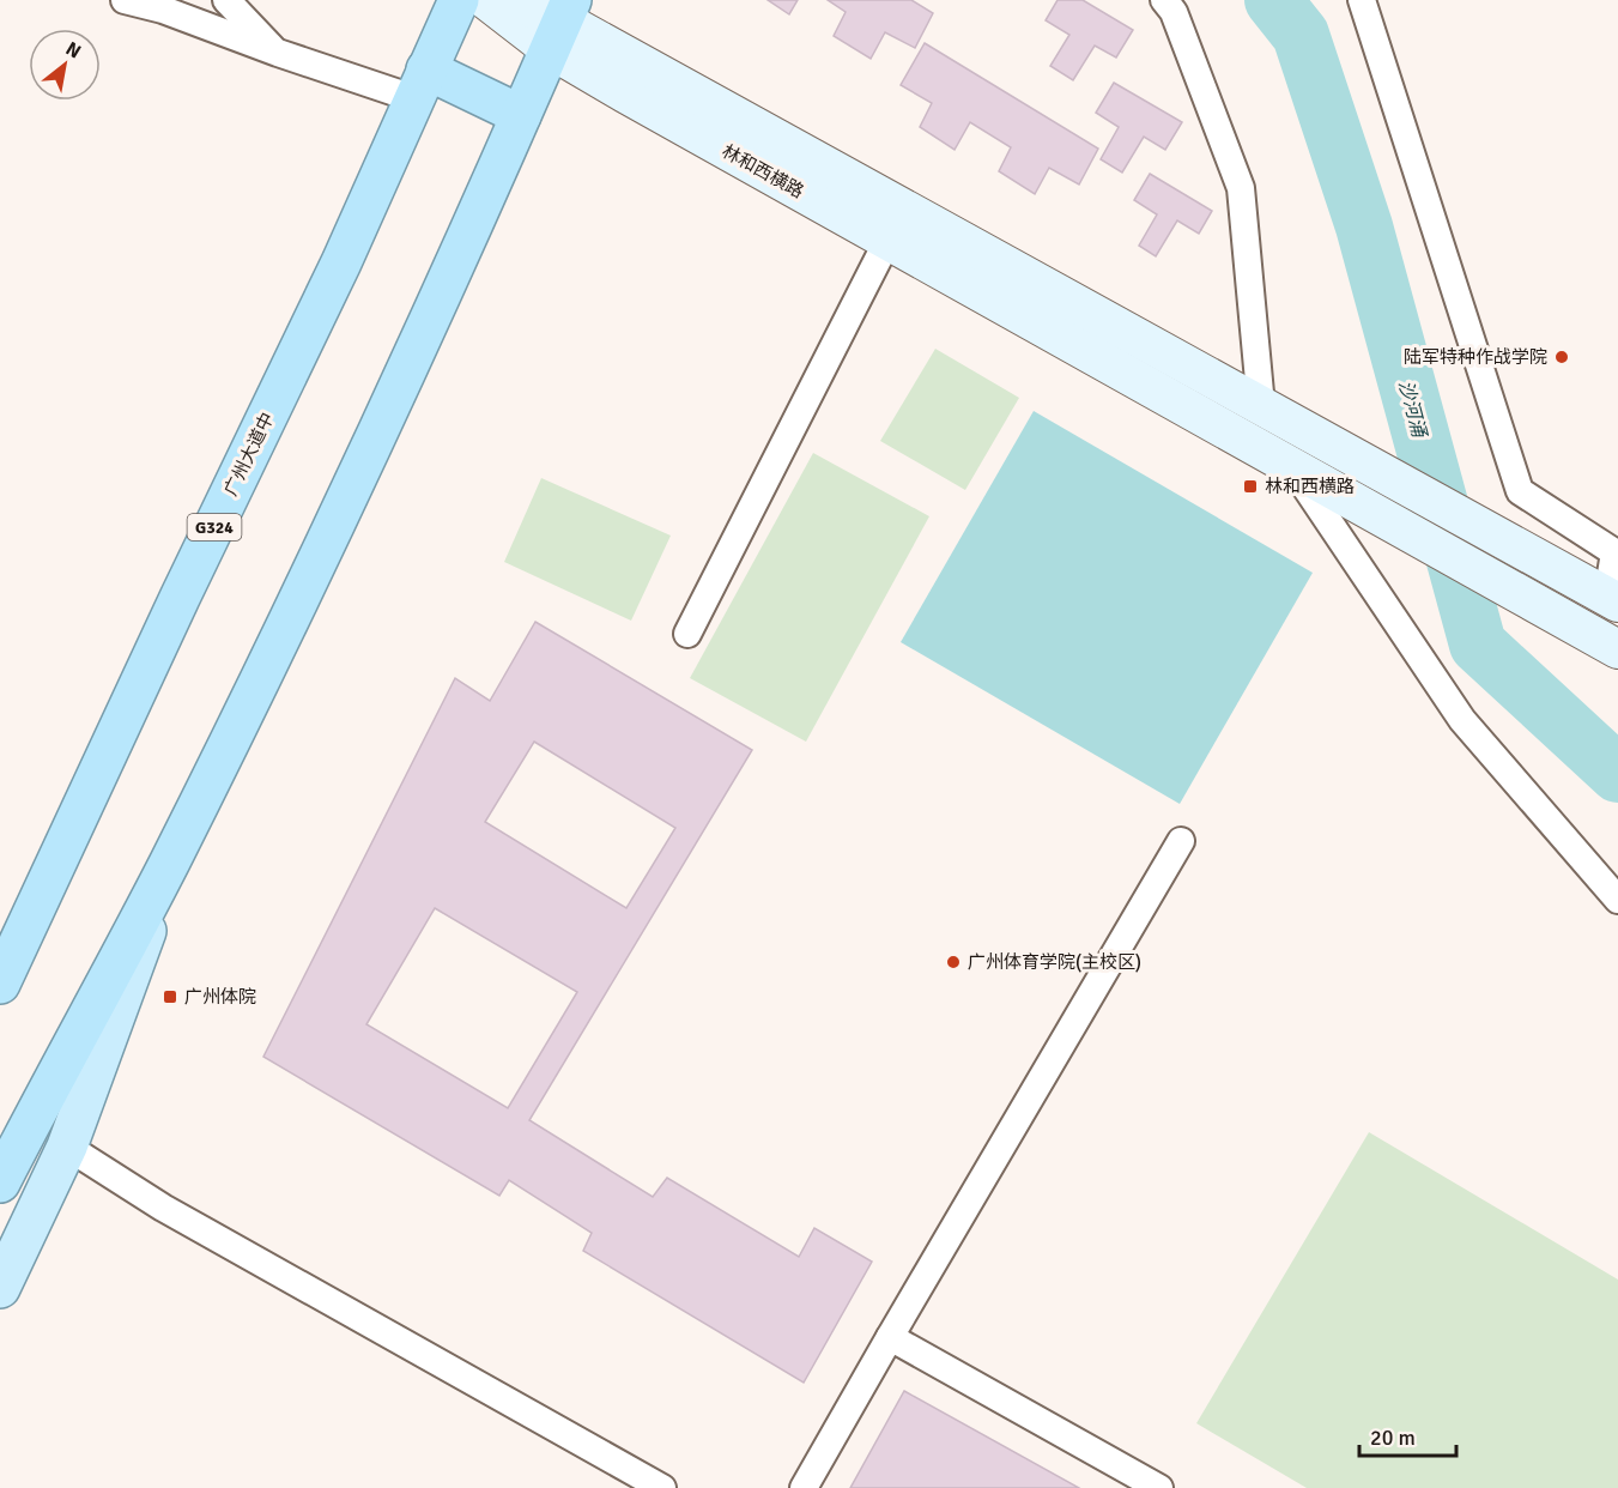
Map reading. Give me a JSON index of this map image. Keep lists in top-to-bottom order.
{
  "streets": {
    "highway": ["广州大道中", "G324"],
    "main road": ["林和西横路"]
  },
  "water": ["沙河涌"],
  "places": {
    "other": ["陆军特种作战学院", "广州体育学院(主校区)"],
    "transit": ["林和西横路", "广州体院"]
  },
  "scale_bar": "20 m",
  "north": "top right"
}
